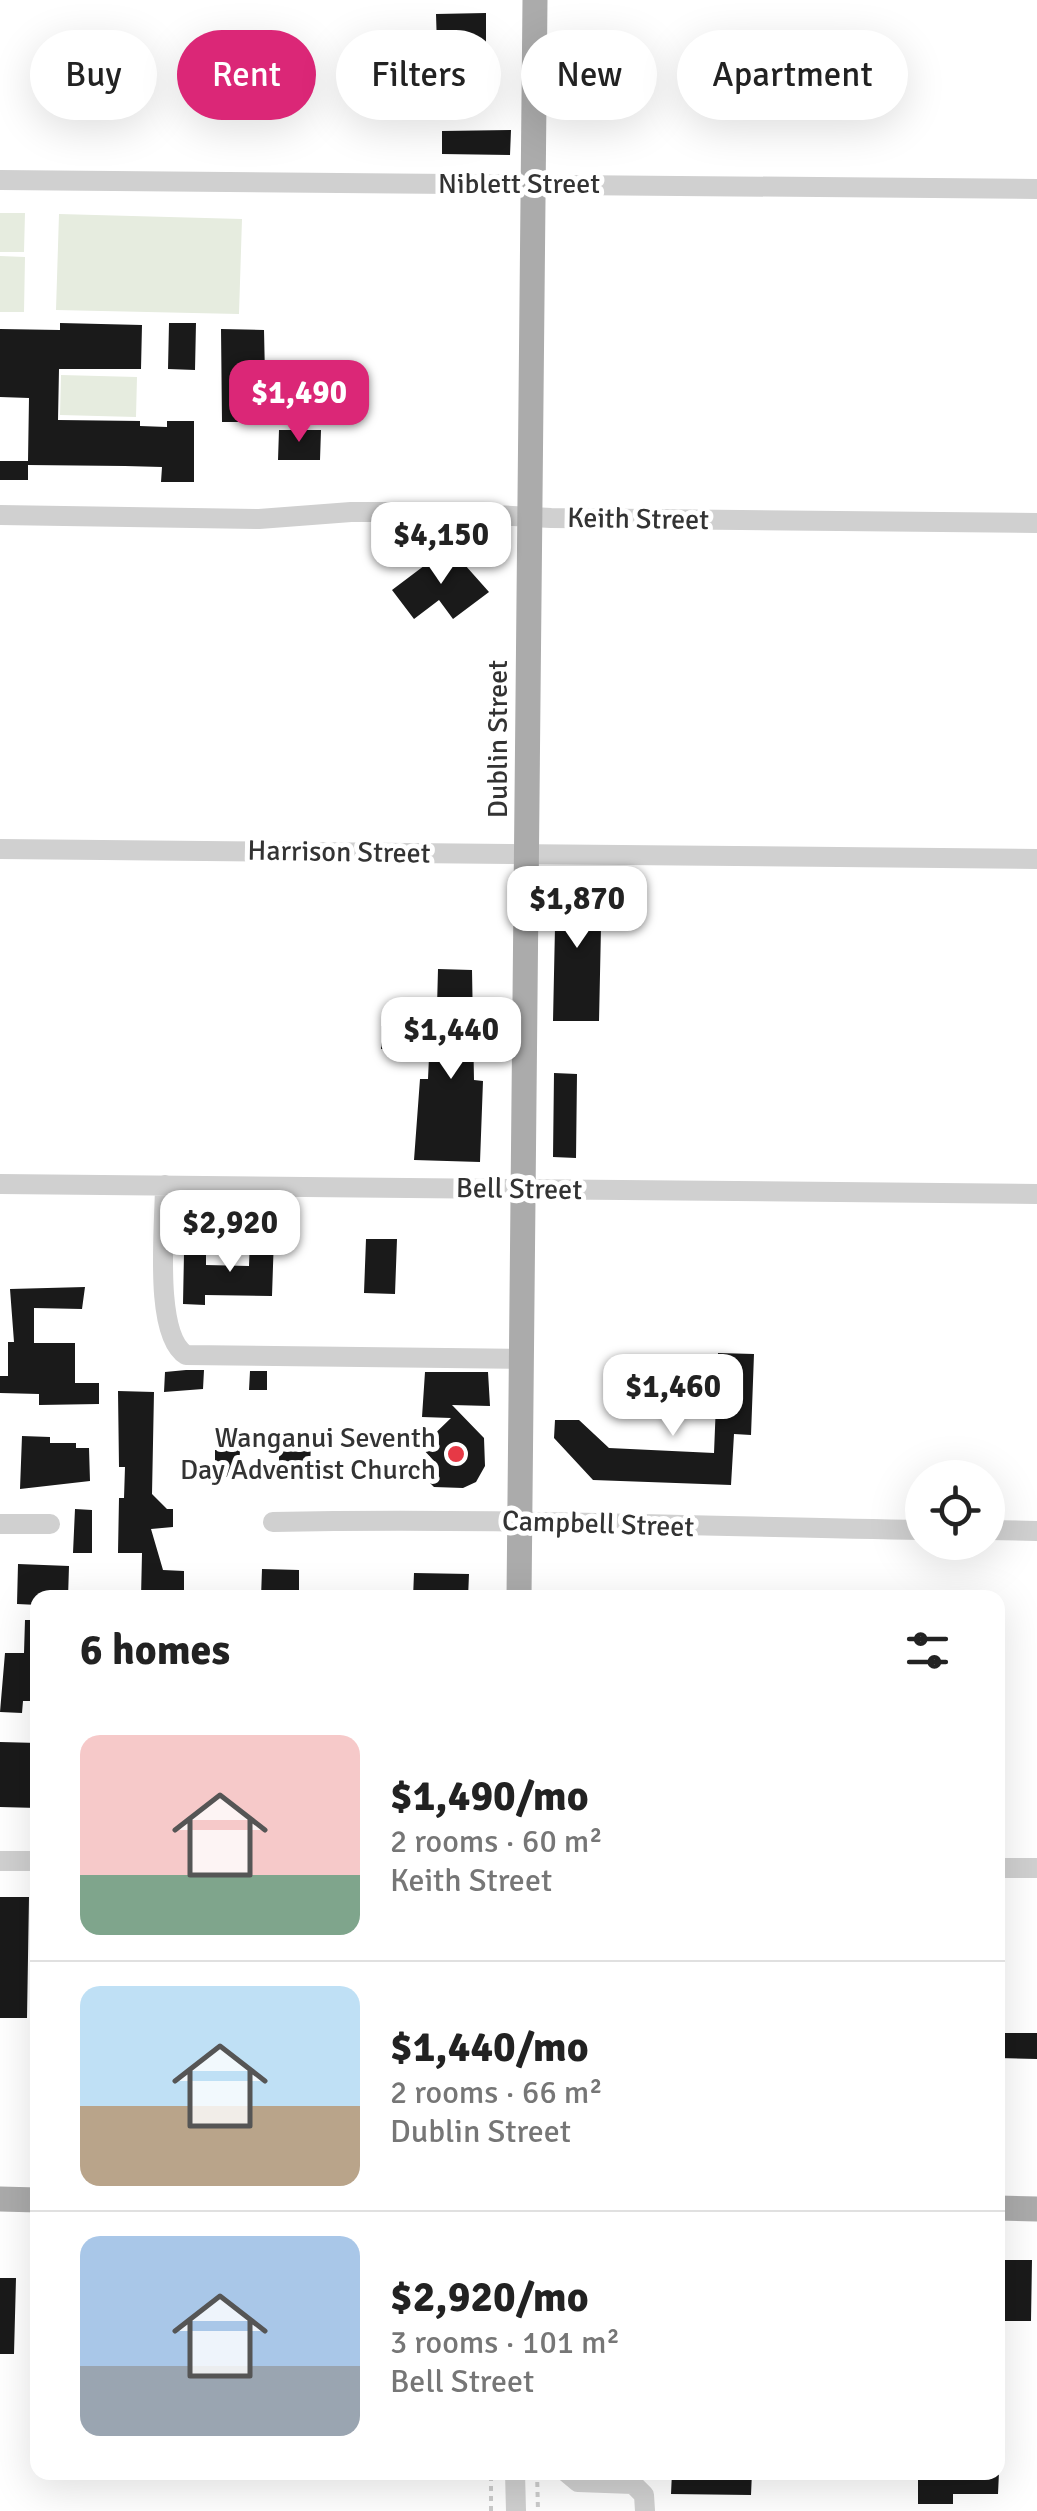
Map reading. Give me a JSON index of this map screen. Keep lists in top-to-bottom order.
{
  "streets": {
    "main road": ["Dublin Street"],
    "street": [
      "Niblett Street",
      "Keith Street",
      "Harrison Street",
      "Bell Street",
      "Campbell Street"
    ]
  },
  "crossings": [
    ["Niblett Street", "Dublin Street"],
    ["Keith Street", "Dublin Street"],
    ["Dublin Street", "Harrison Street"],
    ["Dublin Street", "Bell Street"],
    ["Dublin Street", "Campbell Street"]
  ],
  "places": ["Wanganui Seventh Day Adventist Church"],
  "page": {
    "chip": [
      "Buy",
      "Rent",
      "Filters",
      "New",
      "Apartment"
    ],
    "price": [
      "$1,490",
      "$4,150",
      "$1,870",
      "$1,440",
      "$2,920",
      "$1,460"
    ],
    "heading": "6 homes",
    "list": [
      {
        "name": "$1,490/mo",
        "note": "2 rooms · 60 m² · Keith Street"
      },
      {
        "name": "$1,440/mo",
        "note": "2 rooms · 66 m² · Dublin Street"
      },
      {
        "name": "$2,920/mo",
        "note": "3 rooms · 101 m² · Bell Street"
      }
    ]
  }
}
